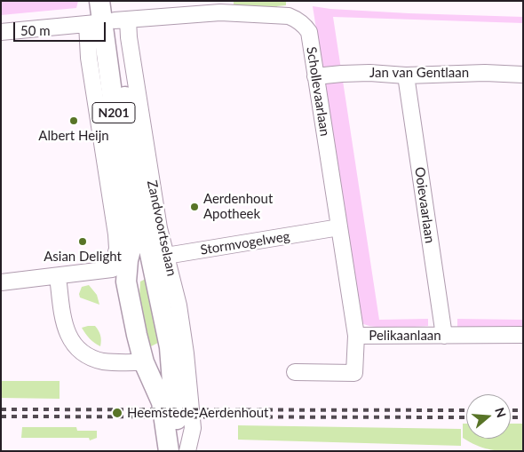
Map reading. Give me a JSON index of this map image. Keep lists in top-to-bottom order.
{
  "streets": {
    "main road": ["N201", "Zandvoortselaan"],
    "street": [
      "Jan van Gentlaan",
      "Schollevaarlaan",
      "Ooievaarlaan",
      "Stormvogelweg",
      "Pelikaanlaan"
    ]
  },
  "crossings": [
    ["Jan van Gentlaan", "Schollevaarlaan"],
    ["Jan van Gentlaan", "Ooievaarlaan"],
    ["Schollevaarlaan", "Zandvoortselaan"],
    ["Schollevaarlaan", "Stormvogelweg"],
    ["Schollevaarlaan", "Pelikaanlaan"],
    ["Ooievaarlaan", "Pelikaanlaan"],
    ["Zandvoortselaan", "Stormvogelweg"]
  ],
  "places": [
    "Albert Heijn",
    "Aerdenhout Apotheek",
    "Asian Delight",
    "Heemstede-Aerdenhout"
  ],
  "scale_bar": "50 m",
  "north": "right"
}
